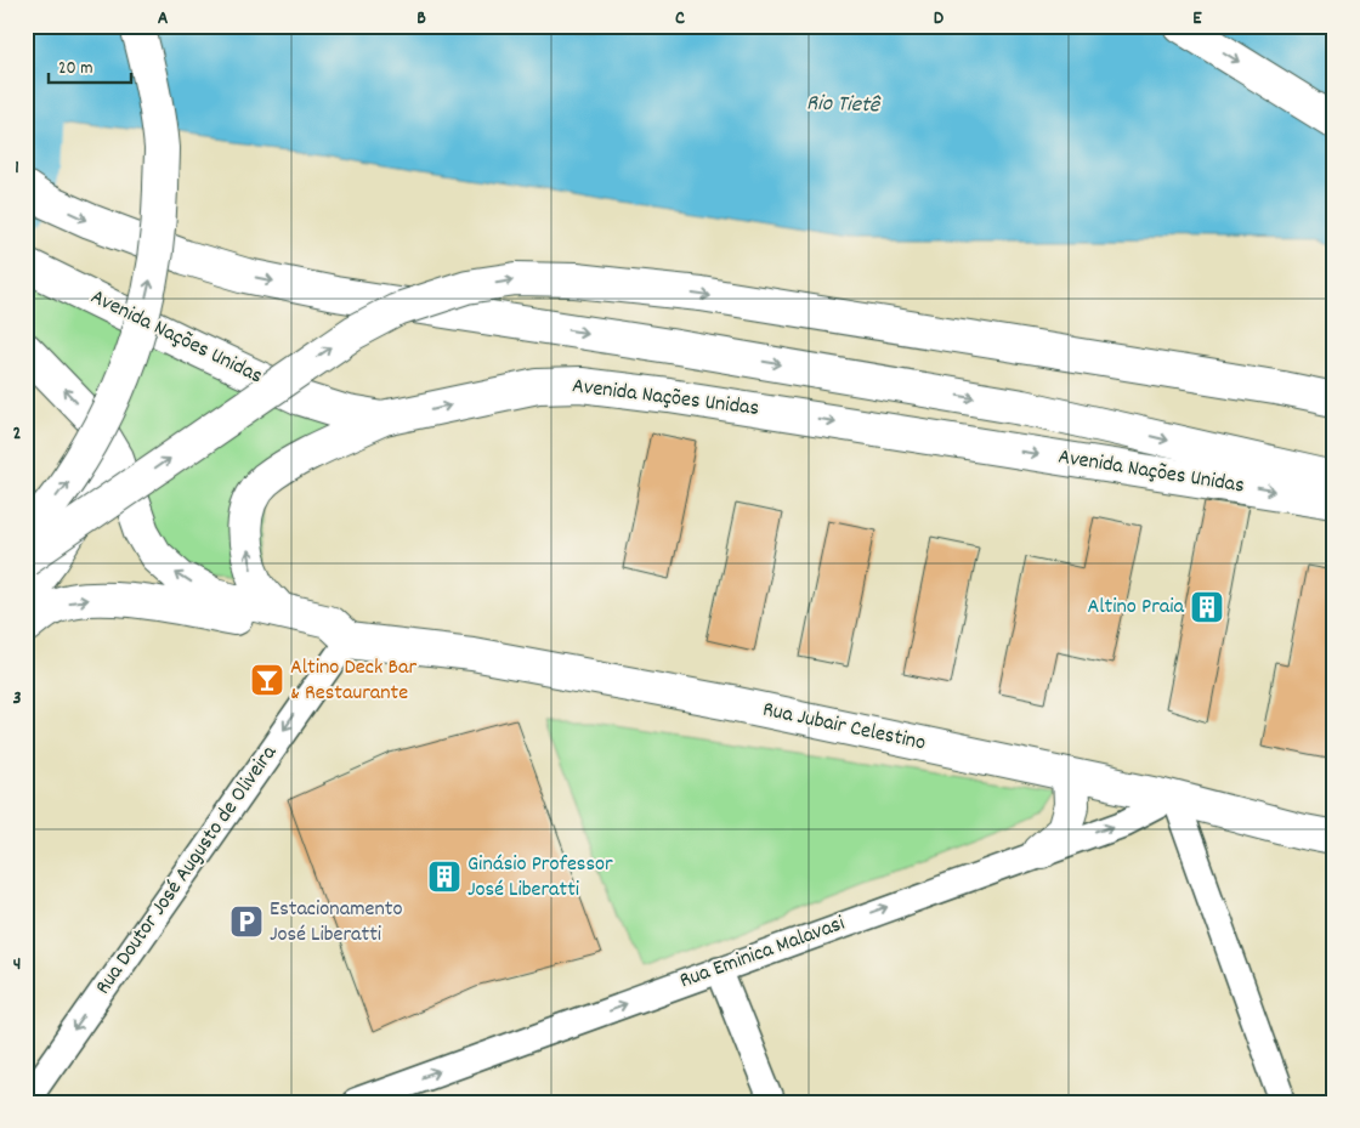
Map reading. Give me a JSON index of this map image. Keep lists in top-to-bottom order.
{
  "streets": {
    "main road": ["Avenida Nações Unidas", "Rua Jubair Celestino"],
    "street": ["Rua Doutor José Augusto de Oliveira", "Rua Eminica Malavasi"]
  },
  "crossings": [
    ["Rua Jubair Celestino", "Rua Doutor José Augusto de Oliveira"],
    ["Rua Jubair Celestino", "Rua Eminica Malavasi"]
  ],
  "one_way": ["Rua Doutor José Augusto de Oliveira", "Rua Eminica Malavasi"],
  "water": ["Rio Tietê"],
  "places": {
    "building": ["Altino Praia", "Ginásio Professor José Liberatti"],
    "bar": ["Altino Deck Bar & Restaurante"],
    "parking": ["Estacionamento José Liberatti"]
  },
  "scale_bar": "20 m",
  "grid": {
    "columns": [
      "A",
      "B",
      "C",
      "D",
      "E"
    ],
    "rows": [
      "1",
      "2",
      "3",
      "4"
    ]
  }
}
